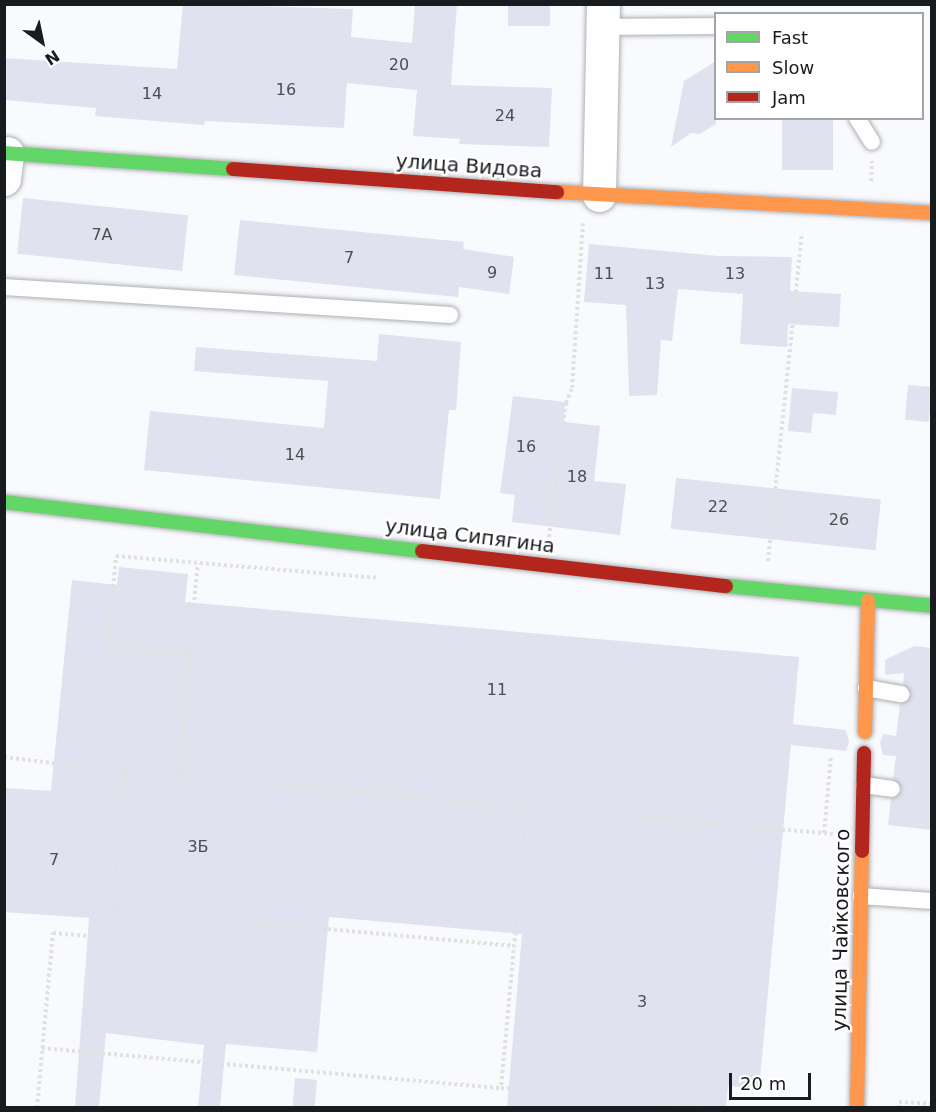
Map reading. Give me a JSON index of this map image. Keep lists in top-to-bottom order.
{
  "streets": {
    "street": ["улица Видова", "улица Сипягина", "улица Чайковского"]
  },
  "house_numbers": [
    "20",
    "16",
    "14",
    "24",
    "7А",
    "7",
    "9",
    "11",
    "13",
    "13",
    "16",
    "14",
    "18",
    "22",
    "26",
    "11",
    "3Б",
    "7",
    "3"
  ],
  "legend": ["Fast", "Slow", "Jam"],
  "scale_bar": "20 m",
  "north": "bottom right"
}
